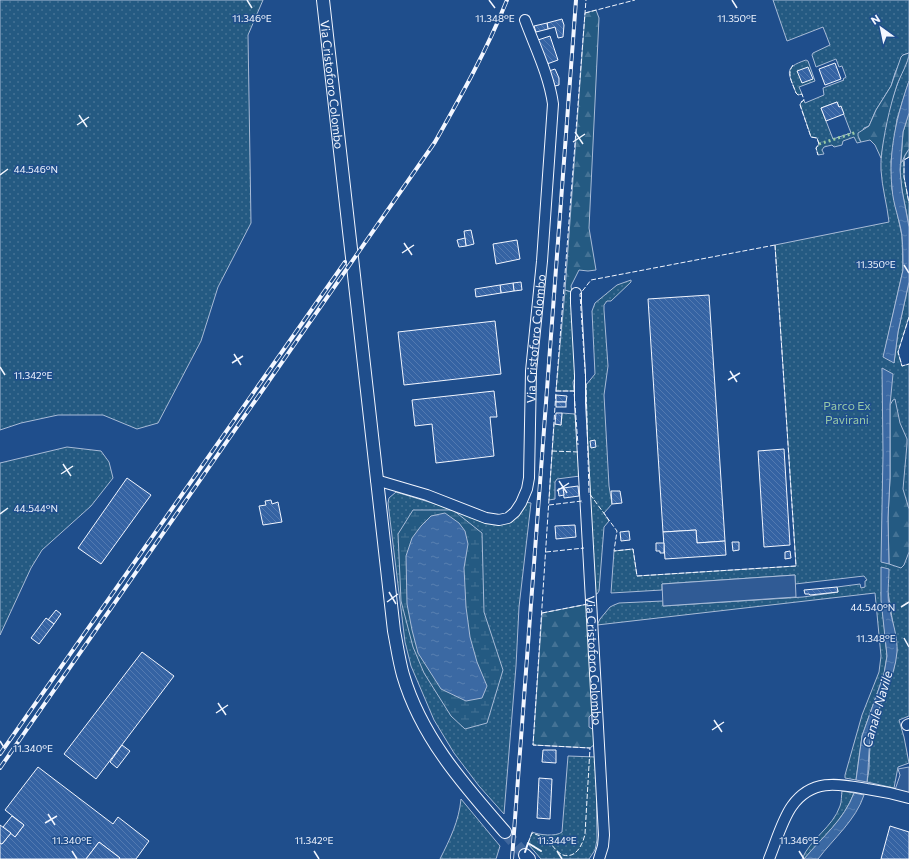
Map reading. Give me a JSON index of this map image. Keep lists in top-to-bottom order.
{
  "streets": {
    "main road": ["Via Cristoforo Colombo"]
  },
  "water": ["Canale Navile"],
  "parks": ["Parco Ex Pavirani"],
  "north": "top left",
  "coordinates": [
    "11.346°E",
    "11.348°E",
    "11.350°E",
    "44.546°N",
    "11.342°E",
    "44.544°N",
    "44.540°N",
    "11.340°E",
    "11.344°E"
  ]
}
